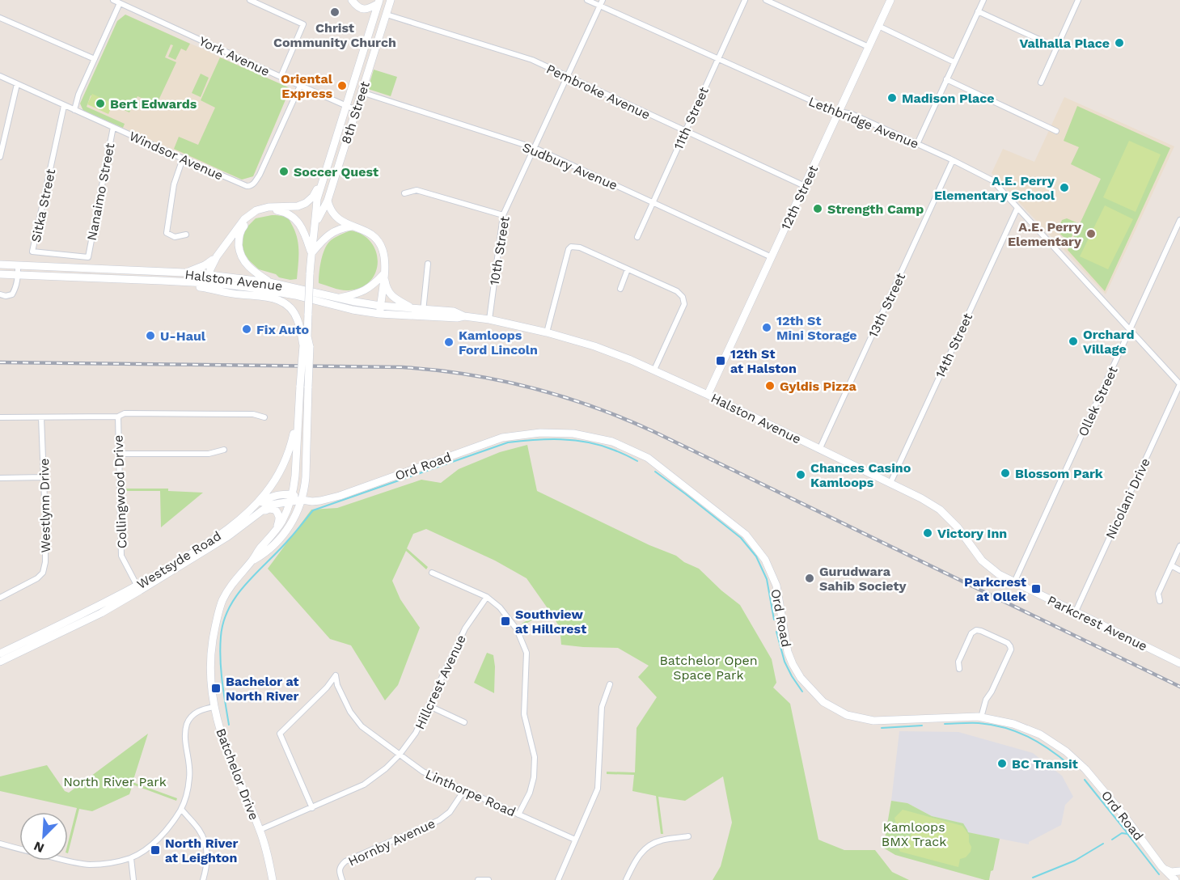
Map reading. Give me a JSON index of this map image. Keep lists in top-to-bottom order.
{
  "streets": {
    "main road": [
      "8th Street",
      "12th Street",
      "Halston Avenue",
      "Ord Road",
      "Westsyde Road",
      "Parkcrest Avenue",
      "Batchelor Drive"
    ],
    "street": [
      "York Avenue",
      "Pembroke Avenue",
      "11th Street",
      "Lethbridge Avenue",
      "Windsor Avenue",
      "Sudbury Avenue",
      "Nanaimo Street",
      "Sitka Street",
      "10th Street",
      "13th Street",
      "14th Street",
      "Ollek Street",
      "Collingwood Drive",
      "Nicolani Drive",
      "Westlynn Drive",
      "Hillcrest Avenue",
      "Linthorpe Road",
      "Hornby Avenue"
    ]
  },
  "crossings": [
    ["York Avenue", "8th Street"],
    ["York Avenue", "Windsor Avenue"],
    ["Pembroke Avenue", "8th Street"],
    ["Pembroke Avenue", "11th Street"],
    ["Pembroke Avenue", "12th Street"],
    ["Pembroke Avenue", "10th Street"],
    ["8th Street", "Sudbury Avenue"],
    ["8th Street", "Ord Road"],
    ["8th Street", "Westsyde Road"],
    ["8th Street", "Batchelor Drive"],
    ["11th Street", "Lethbridge Avenue"],
    ["11th Street", "Sudbury Avenue"],
    ["Lethbridge Avenue", "12th Street"],
    ["Lethbridge Avenue", "10th Street"],
    ["Lethbridge Avenue", "13th Street"],
    ["Lethbridge Avenue", "14th Street"],
    ["Lethbridge Avenue", "Ollek Street"],
    ["Lethbridge Avenue", "Nicolani Drive"],
    ["Windsor Avenue", "Nanaimo Street"],
    ["Windsor Avenue", "Sitka Street"],
    ["Sudbury Avenue", "12th Street"],
    ["Sudbury Avenue", "10th Street"],
    ["Nanaimo Street", "Sitka Street"],
    ["12th Street", "Halston Avenue"],
    ["10th Street", "Halston Avenue"],
    ["Halston Avenue", "13th Street"],
    ["Halston Avenue", "14th Street"],
    ["Halston Avenue", "Ollek Street"],
    ["Halston Avenue", "Parkcrest Avenue"],
    ["Ollek Street", "Parkcrest Avenue"],
    ["Ord Road", "Westsyde Road"],
    ["Ord Road", "Batchelor Drive"],
    ["Collingwood Drive", "Westlynn Drive"],
    ["Collingwood Drive", "Westsyde Road"],
    ["Nicolani Drive", "Parkcrest Avenue"],
    ["Westsyde Road", "Batchelor Drive"],
    ["Hillcrest Avenue", "Batchelor Drive"],
    ["Hillcrest Avenue", "Linthorpe Road"],
    ["Linthorpe Road", "Hornby Avenue"]
  ],
  "parks": ["Batchelor Open Space Park", "North River Park", "Kamloops BMX Track"],
  "places": {
    "other": [
      "Christ Community Church",
      "Valhalla Place",
      "Oriental Express",
      "Madison Place",
      "Bert Edwards",
      "Soccer Quest",
      "A.E. Perry Elementary School",
      "Strength Camp",
      "A.E. Perry Elementary",
      "12th St Mini Storage",
      "Fix Auto",
      "U-Haul",
      "Orchard Village",
      "Kamloops Ford Lincoln",
      "Gyldis Pizza",
      "Blossom Park",
      "Chances Casino Kamloops",
      "Victory Inn",
      "Gurudwara Sahib Society",
      "BC Transit"
    ],
    "transit": [
      "12th St at Halston",
      "Parkcrest at Ollek",
      "Southview at Hillcrest",
      "Bachelor at North River",
      "North River at Leighton"
    ]
  },
  "north": "bottom left"
}
